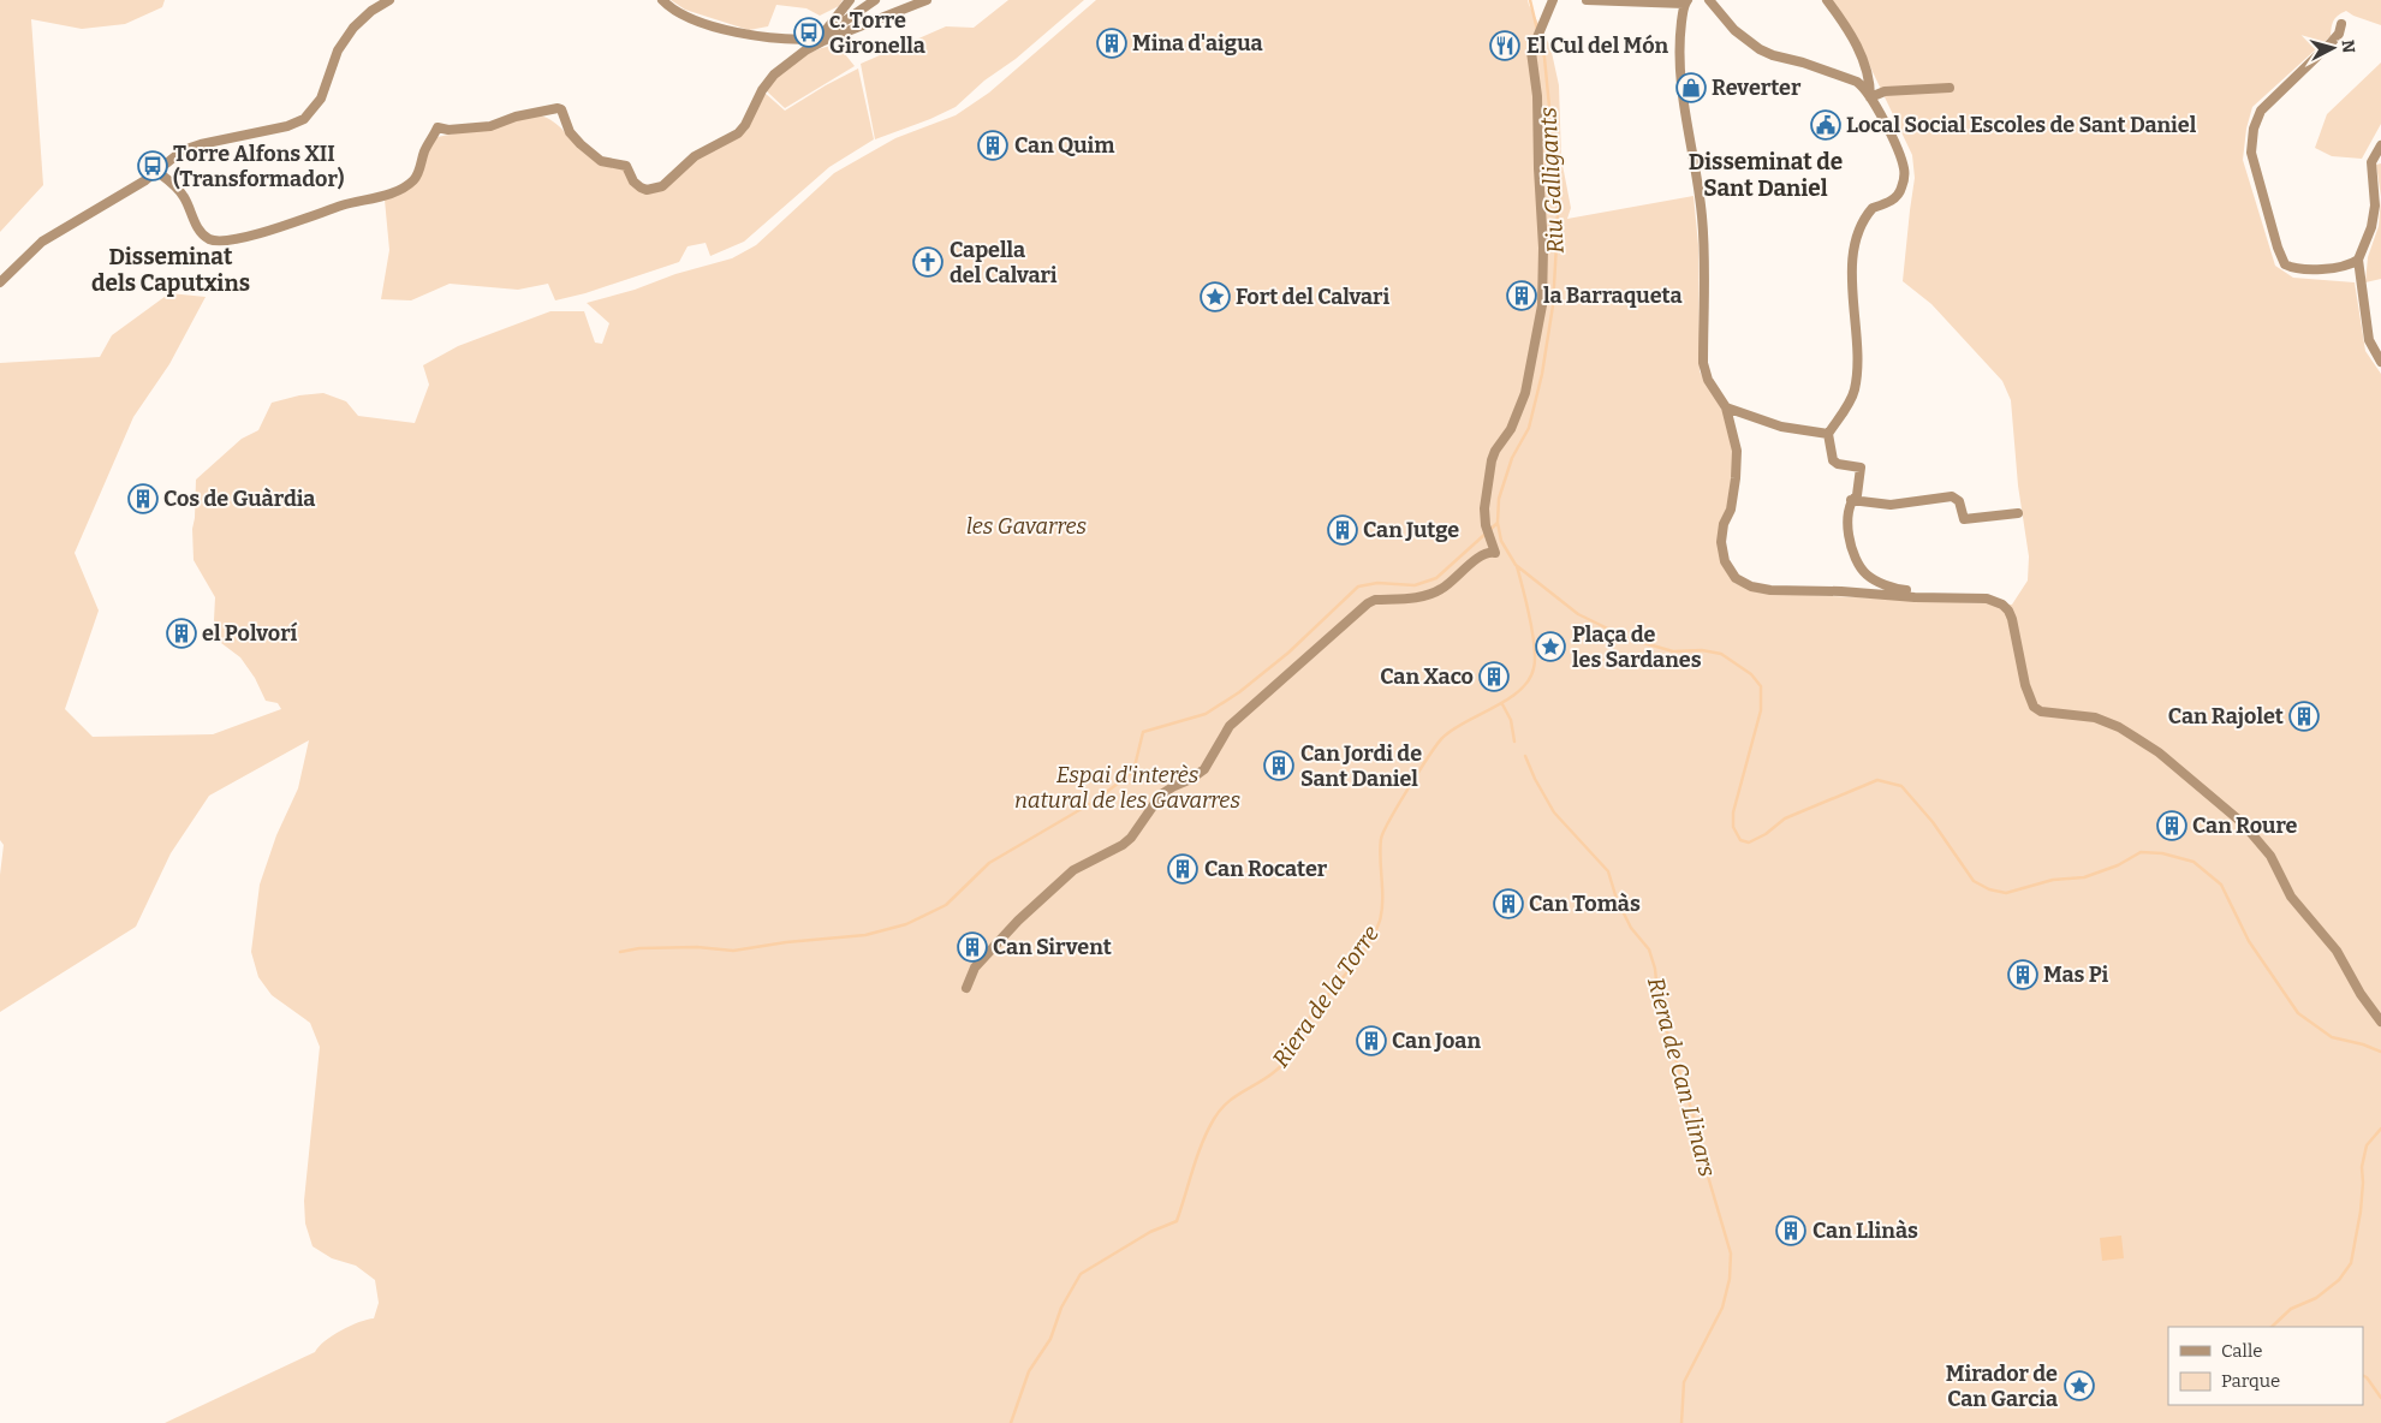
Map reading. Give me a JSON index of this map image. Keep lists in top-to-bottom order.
{
  "districts": ["Disseminat de Sant Daniel", "Disseminat dels Caputxins"],
  "water": ["Riu Galligants", "Riera de la Torre", "Riera de Can Llinars"],
  "parks": ["les Gavarres", "Espai d'interès natural de les Gavarres"],
  "places": {
    "bus stop": ["c. Torre Gironella", "Torre Alfons XII (Transformador)"],
    "building": [
      "Mina d'aigua",
      "Can Quim",
      "la Barraqueta",
      "Cos de Guàrdia",
      "Can Jutge",
      "el Polvorí",
      "Can Xaco",
      "Can Rajolet",
      "Can Jordi de Sant Daniel",
      "Can Roure",
      "Can Rocater",
      "Can Tomàs",
      "Can Sirvent",
      "Mas Pi",
      "Can Joan",
      "Can Llinàs"
    ],
    "restaurant": ["El Cul del Món"],
    "shop": ["Reverter"],
    "public building": ["Local Social Escoles de Sant Daniel"],
    "church": ["Capella del Calvari"],
    "place": ["Fort del Calvari", "Plaça de les Sardanes", "Mirador de Can Garcia"]
  },
  "legend": ["Calle", "Parque"],
  "north": "right"
}
